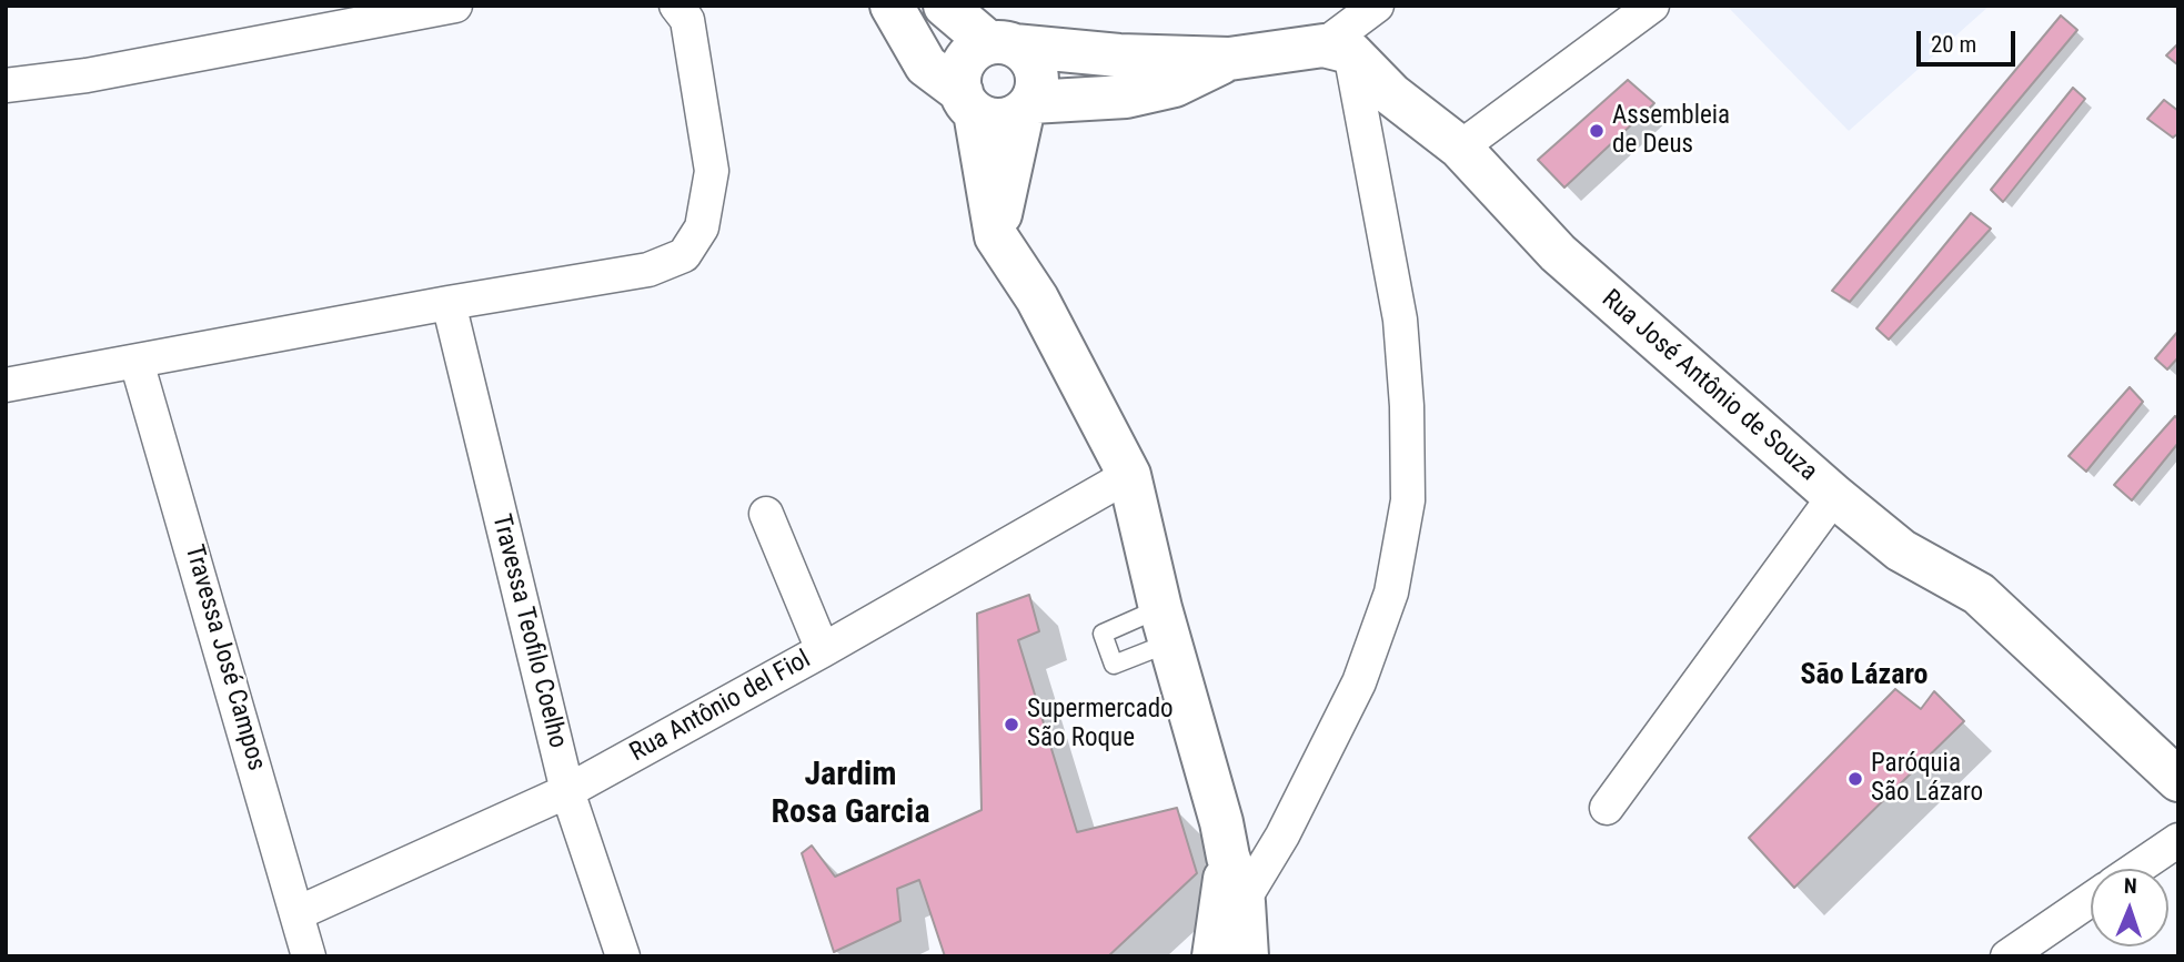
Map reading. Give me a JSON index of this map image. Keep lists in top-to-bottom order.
{
  "streets": {
    "street": [
      "Rua José Antônio de Souza",
      "Travessa Teofilo Coelho",
      "Travessa José Campos",
      "Rua Antônio del Fiol"
    ]
  },
  "crossings": [
    ["Travessa Teofilo Coelho", "Rua Antônio del Fiol"],
    ["Travessa José Campos", "Rua Antônio del Fiol"]
  ],
  "districts": ["São Lázaro", "Jardim Rosa Garcia"],
  "places": ["Assembleia de Deus", "Supermercado São Roque", "Paróquia São Lázaro"],
  "scale_bar": "20 m",
  "north": "top"
}
